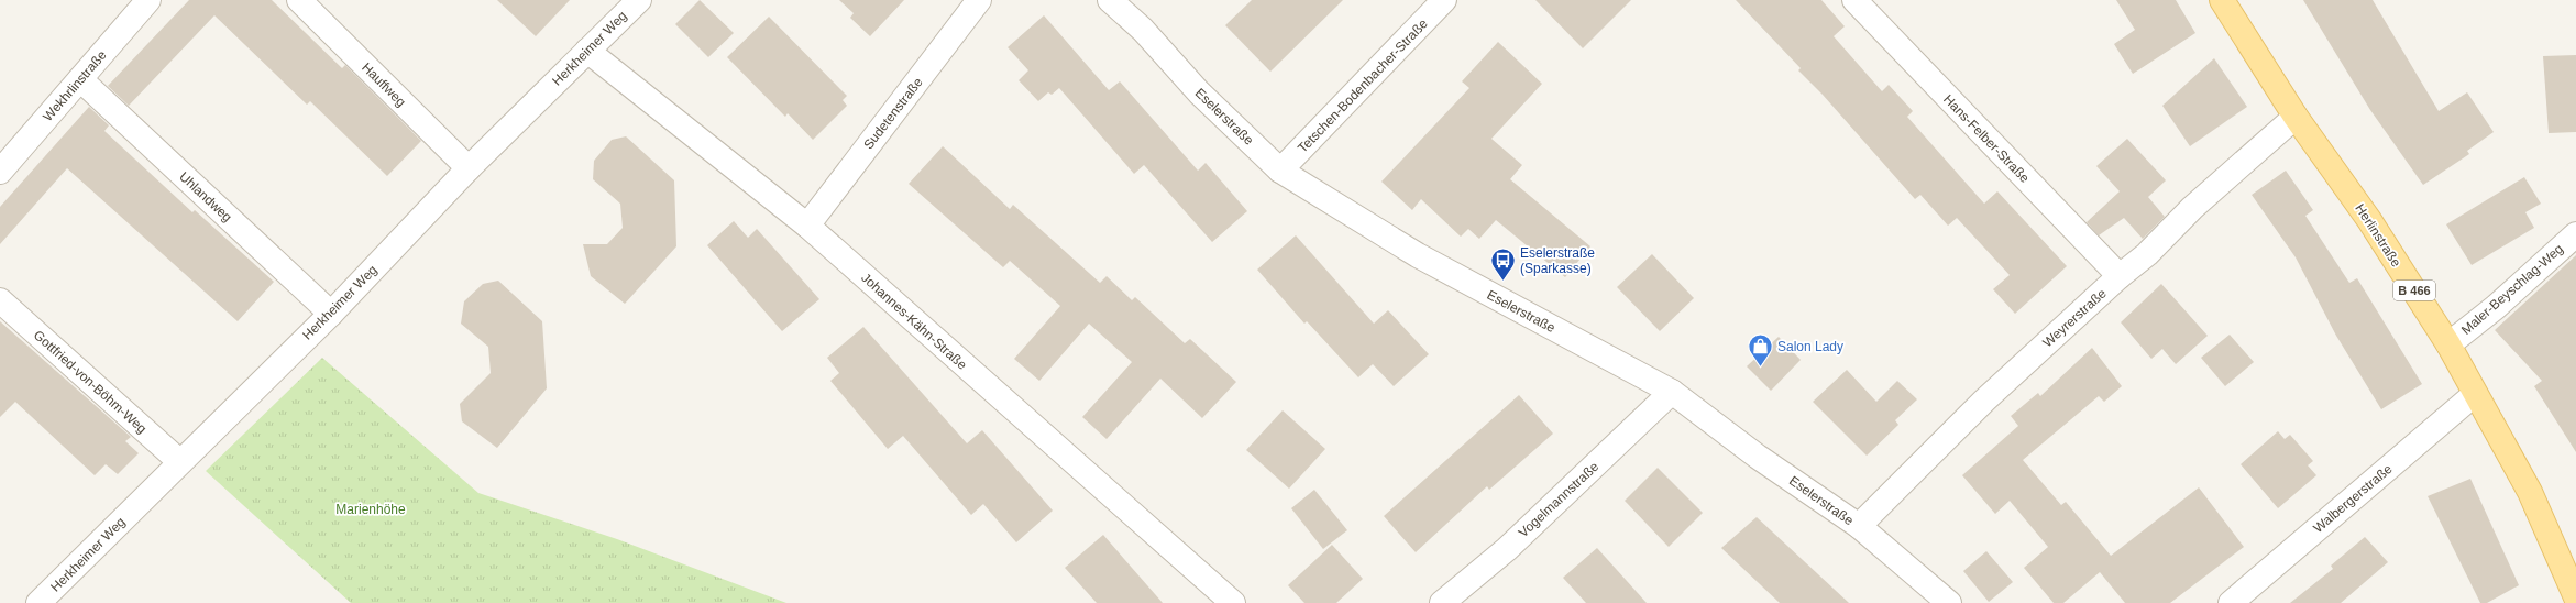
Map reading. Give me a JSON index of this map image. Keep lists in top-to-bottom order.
{
  "streets": {
    "main road": ["Herlinstraße", "B 466"],
    "street": [
      "Herkheimer Weg",
      "Hauffweg",
      "Wekhrlinstraße",
      "Tetschen-Bodenbacher-Straße",
      "Sudetenstraße",
      "Eselerstraße",
      "Hans-Felber-Straße",
      "Uhlandweg",
      "Maler-Beyschlag-Weg",
      "Weyrerstraße",
      "Johannes-Kähn-Straße",
      "Gottfried-von-Böhm-Weg",
      "Walbergerstraße",
      "Vogelmannstraße"
    ]
  },
  "crossings": [
    ["Herkheimer Weg", "Hauffweg"],
    ["Herkheimer Weg", "Uhlandweg"],
    ["Herkheimer Weg", "Johannes-Kähn-Straße"],
    ["Herkheimer Weg", "Gottfried-von-Böhm-Weg"],
    ["Wekhrlinstraße", "Uhlandweg"],
    ["Tetschen-Bodenbacher-Straße", "Eselerstraße"],
    ["Sudetenstraße", "Johannes-Kähn-Straße"],
    ["Eselerstraße", "Weyrerstraße"],
    ["Eselerstraße", "Vogelmannstraße"],
    ["Hans-Felber-Straße", "Weyrerstraße"],
    ["Herlinstraße", "Maler-Beyschlag-Weg"],
    ["Herlinstraße", "Weyrerstraße"],
    ["Herlinstraße", "Walbergerstraße"]
  ],
  "parks": ["Marienhöhe"],
  "places": {
    "bus stop": ["Eselerstraße (Sparkasse)"],
    "shop": ["Salon Lady"]
  }
}
